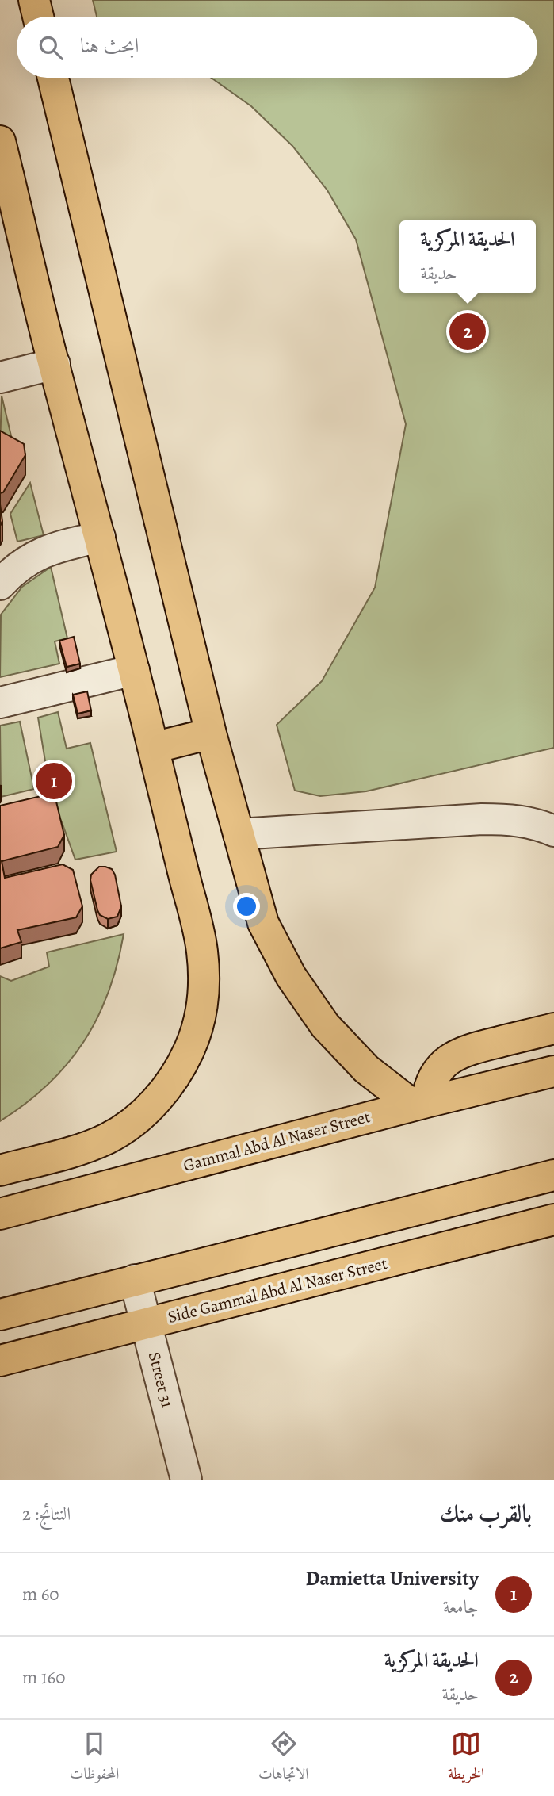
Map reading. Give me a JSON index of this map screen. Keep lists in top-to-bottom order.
{
  "streets": {
    "main road": ["Gammal Abd Al Naser Street", "Side Gammal Abd Al Naser Street"],
    "street": ["Street 31"]
  },
  "crossings": [
    ["Side Gammal Abd Al Naser Street", "Street 31"]
  ],
  "page": {
    "search": "ابحث هنا",
    "popup": ["الحديقة المركزية", "حديقة"],
    "pins": ["2", "1"],
    "heading": ["بالقرب منك", "النتائج: 2"],
    "list": [
      {
        "mark": "1",
        "name": "Damietta University",
        "note": "جامعة",
        "value": "60 m"
      },
      {
        "mark": "2",
        "name": "الحديقة المركزية",
        "note": "حديقة",
        "value": "160 m"
      }
    ],
    "nav": ["الخريطة", "الاتجاهات", "المحفوظات"]
  }
}
